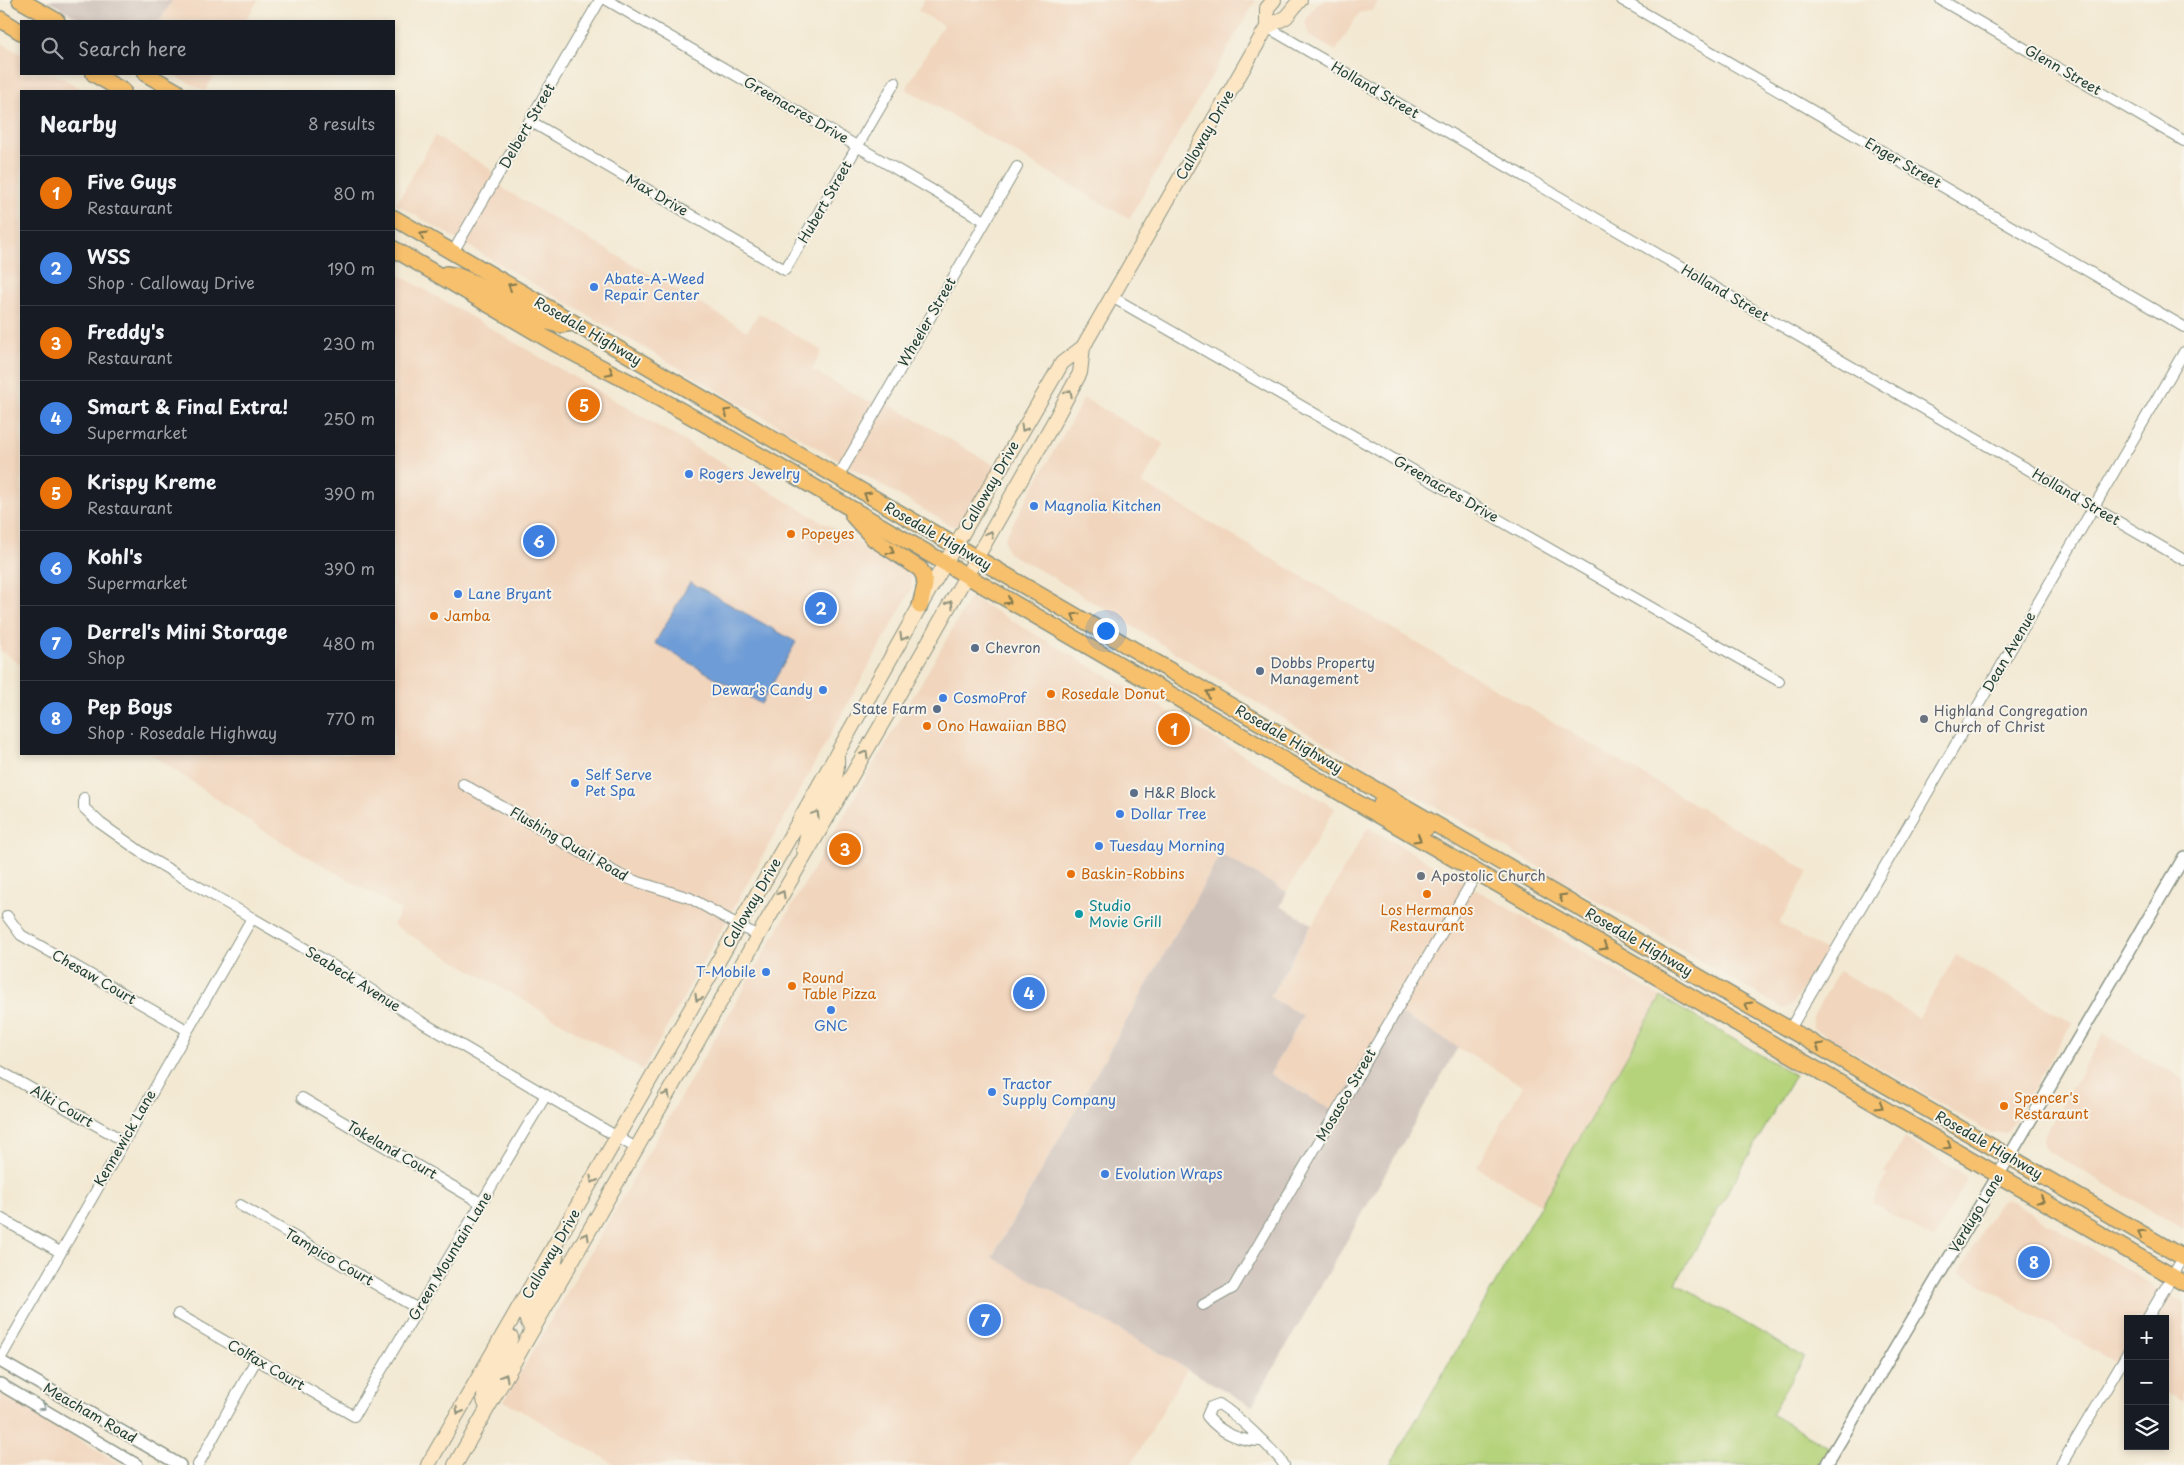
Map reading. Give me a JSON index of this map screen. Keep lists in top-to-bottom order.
{
  "streets": {
    "main road": ["Calloway Drive", "Rosedale Highway"],
    "street": [
      "Glenn Street",
      "Holland Street",
      "Greenacres Drive",
      "Delbert Street",
      "Enger Street",
      "Max Drive",
      "Hubert Street",
      "Wheeler Street",
      "Dean Avenue",
      "Flushing Quail Road",
      "Chesaw Court",
      "Seabeck Avenue",
      "Mosasco Street",
      "Alki Court",
      "Kennewick Lane",
      "Tokeland Court",
      "Verdugo Lane",
      "Green Mountain Lane",
      "Tampico Court",
      "Colfax Court",
      "Meacham Road"
    ]
  },
  "crossings": [
    ["Holland Street", "Calloway Drive"],
    ["Holland Street", "Dean Avenue"],
    ["Greenacres Drive", "Calloway Drive"],
    ["Greenacres Drive", "Hubert Street"],
    ["Greenacres Drive", "Wheeler Street"],
    ["Delbert Street", "Max Drive"],
    ["Delbert Street", "Rosedale Highway"],
    ["Calloway Drive", "Rosedale Highway"],
    ["Calloway Drive", "Flushing Quail Road"],
    ["Calloway Drive", "Seabeck Avenue"],
    ["Max Drive", "Hubert Street"],
    ["Wheeler Street", "Rosedale Highway"],
    ["Rosedale Highway", "Dean Avenue"],
    ["Rosedale Highway", "Mosasco Street"],
    ["Rosedale Highway", "Verdugo Lane"],
    ["Chesaw Court", "Kennewick Lane"],
    ["Seabeck Avenue", "Kennewick Lane"],
    ["Seabeck Avenue", "Green Mountain Lane"],
    ["Alki Court", "Kennewick Lane"],
    ["Kennewick Lane", "Meacham Road"],
    ["Tokeland Court", "Green Mountain Lane"],
    ["Green Mountain Lane", "Tampico Court"],
    ["Green Mountain Lane", "Colfax Court"]
  ],
  "places": [
    "Abate-A-Weed Repair Center",
    "Rogers Jewelry",
    "Magnolia Kitchen",
    "Popeyes",
    "Lane Bryant",
    "Jamba",
    "Chevron",
    "Dobbs Property Management",
    "Dewar's Candy",
    "Rosedale Donut",
    "CosmoProf",
    "State Farm",
    "Highland Congregation Church of Christ",
    "Ono Hawaiian BBQ",
    "Self Serve Pet Spa",
    "H&R Block",
    "Dollar Tree",
    "Tuesday Morning",
    "Baskin-Robbins",
    "Apostolic Church",
    "Los Hermanos Restaurant",
    "Studio Movie Grill",
    "T-Mobile",
    "Round Table Pizza",
    "GNC",
    "Tractor Supply Company",
    "Spencer's Restaraunt",
    "Evolution Wraps"
  ],
  "page": {
    "search": "Search here",
    "heading": ["Nearby", "8 results"],
    "list": [
      {
        "mark": "1",
        "name": "Five Guys",
        "note": "Restaurant",
        "value": "80 m"
      },
      {
        "mark": "2",
        "name": "WSS",
        "note": "Shop · Calloway Drive",
        "value": "190 m"
      },
      {
        "mark": "3",
        "name": "Freddy's",
        "note": "Restaurant",
        "value": "230 m"
      },
      {
        "mark": "4",
        "name": "Smart & Final Extra!",
        "note": "Supermarket",
        "value": "250 m"
      },
      {
        "mark": "5",
        "name": "Krispy Kreme",
        "note": "Restaurant",
        "value": "390 m"
      },
      {
        "mark": "6",
        "name": "Kohl's",
        "note": "Supermarket",
        "value": "390 m"
      },
      {
        "mark": "7",
        "name": "Derrel's Mini Storage",
        "note": "Shop",
        "value": "480 m"
      },
      {
        "mark": "8",
        "name": "Pep Boys",
        "note": "Shop · Rosedale Highway",
        "value": "770 m"
      }
    ],
    "pins": [
      "5",
      "6",
      "2",
      "1",
      "3",
      "4",
      "8",
      "7"
    ],
    "map_buttons": ["+", "−"]
  }
}
